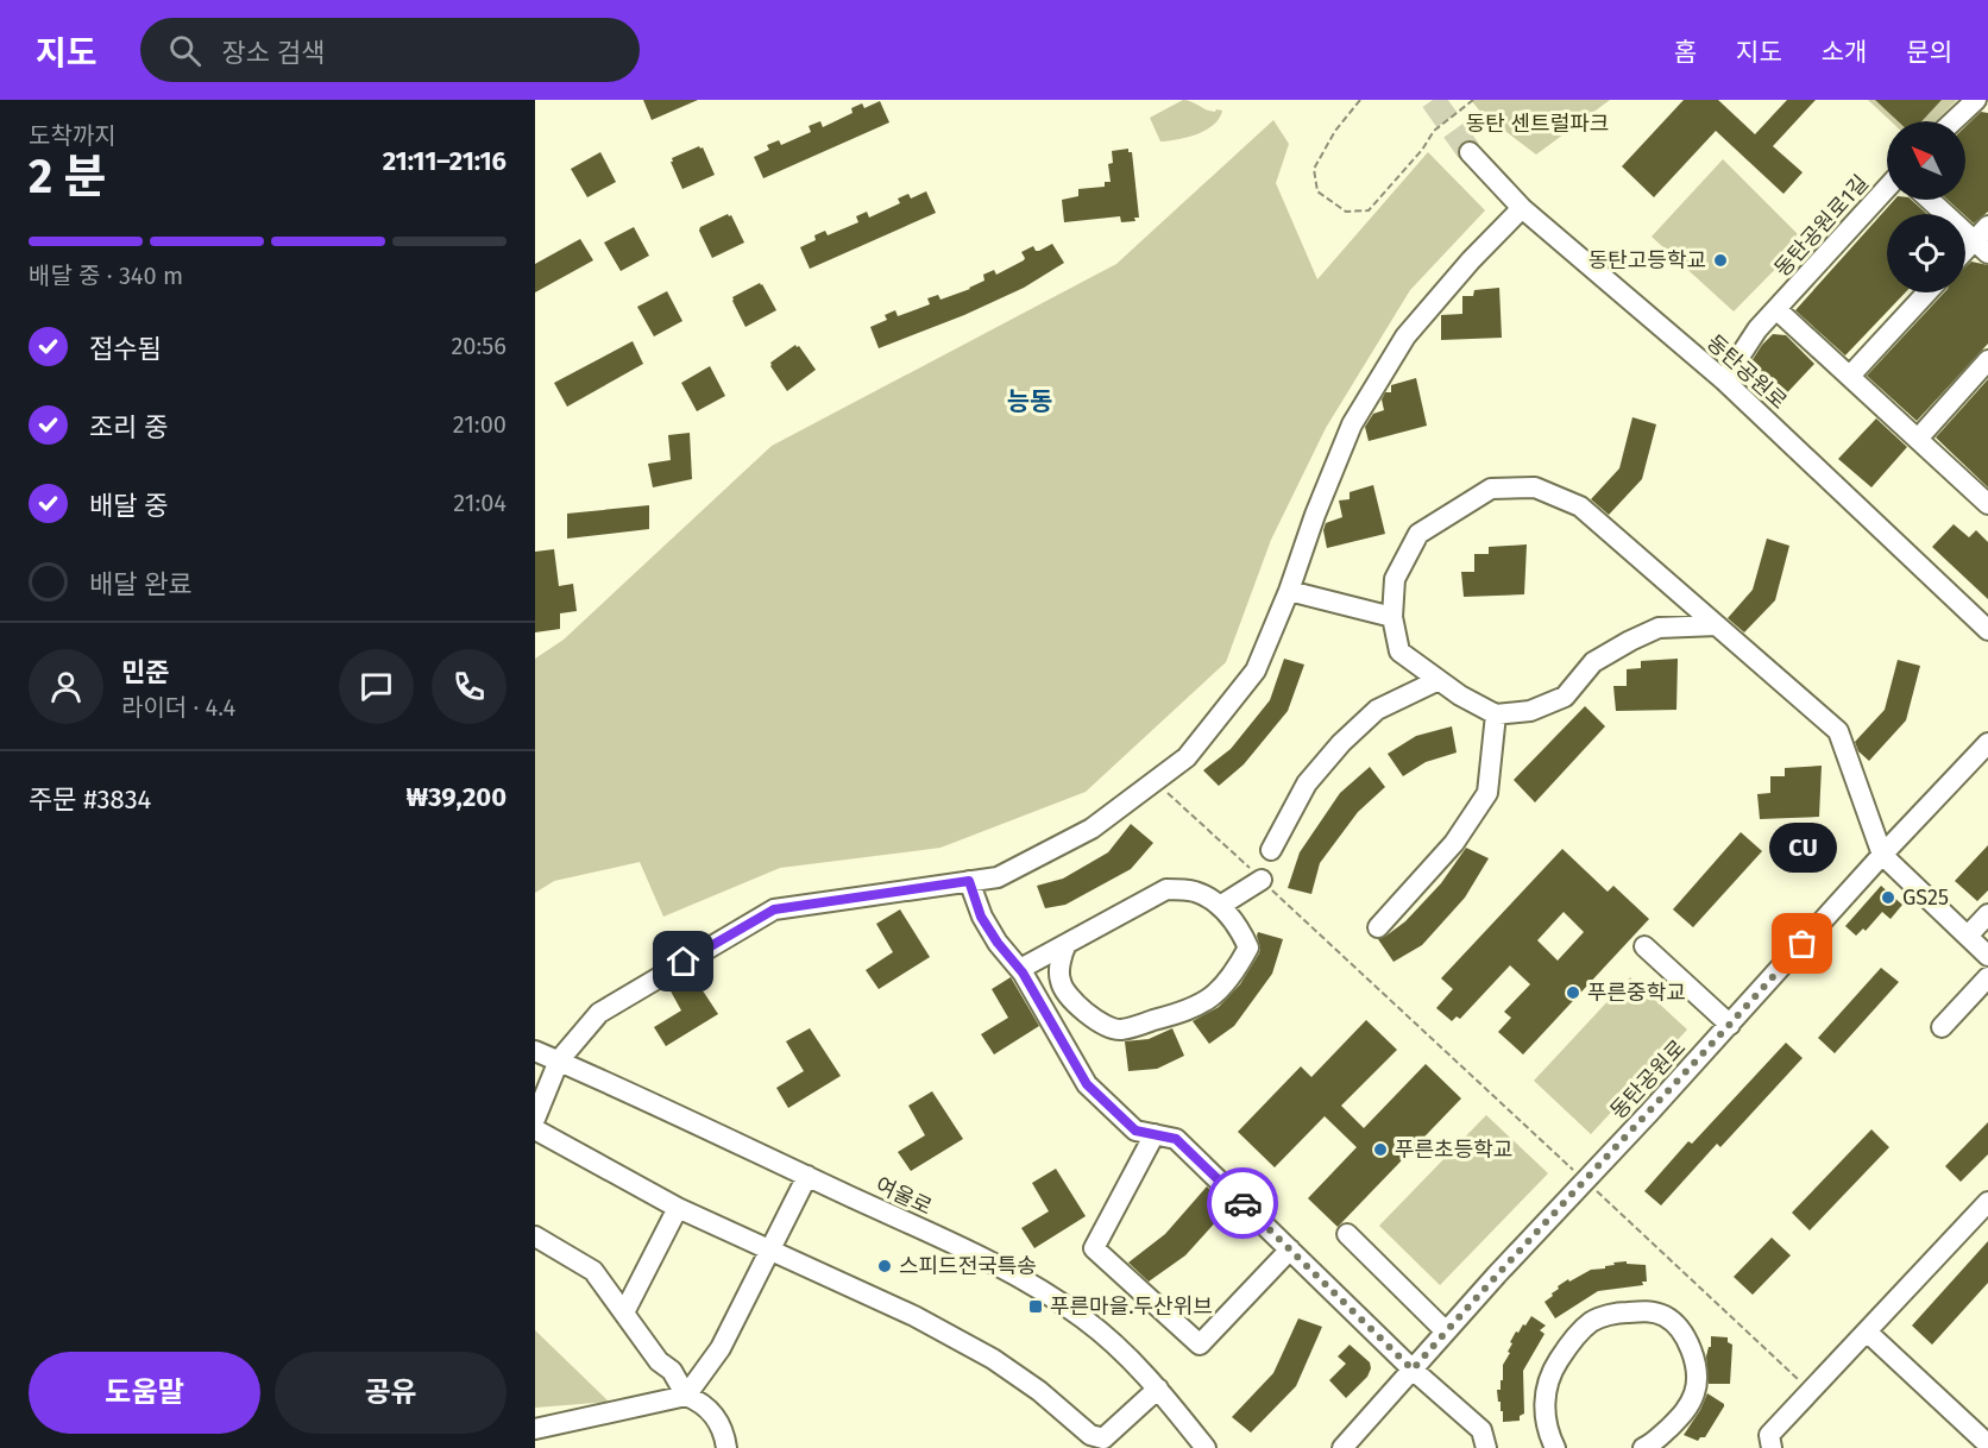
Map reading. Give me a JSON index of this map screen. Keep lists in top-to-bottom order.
{
  "streets": {
    "street": ["동탄공원로1길", "동탄공원로", "여울로"]
  },
  "crossings": [
    ["동탄공원로1길", "동탄공원로"]
  ],
  "districts": ["능동"],
  "parks": ["동탄 센트럴파크"],
  "places": {
    "other": [
      "동탄고등학교",
      "GS25",
      "CU",
      "푸른중학교",
      "푸른초등학교",
      "스피드전국특송"
    ],
    "transit": ["푸른마을.두산위브"]
  },
  "north": "top left",
  "page": {
    "header": "지도",
    "search": "장소 검색",
    "nav": [
      "홈",
      "지도",
      "소개",
      "문의"
    ],
    "heading": ["2 분", "도착까지", "21:11–21:16"],
    "panel": [
      "민준",
      "라이더 · 4.4",
      "주문 #3834",
      "₩39,200"
    ],
    "bar": "배달 중 · 340 m",
    "list": [
      ["접수됨", "20:56"],
      ["조리 중", "21:00"],
      ["배달 중", "21:04"],
      "배달 완료"
    ],
    "bubble": "CU",
    "buttons": ["도움말", "공유"]
  }
}
